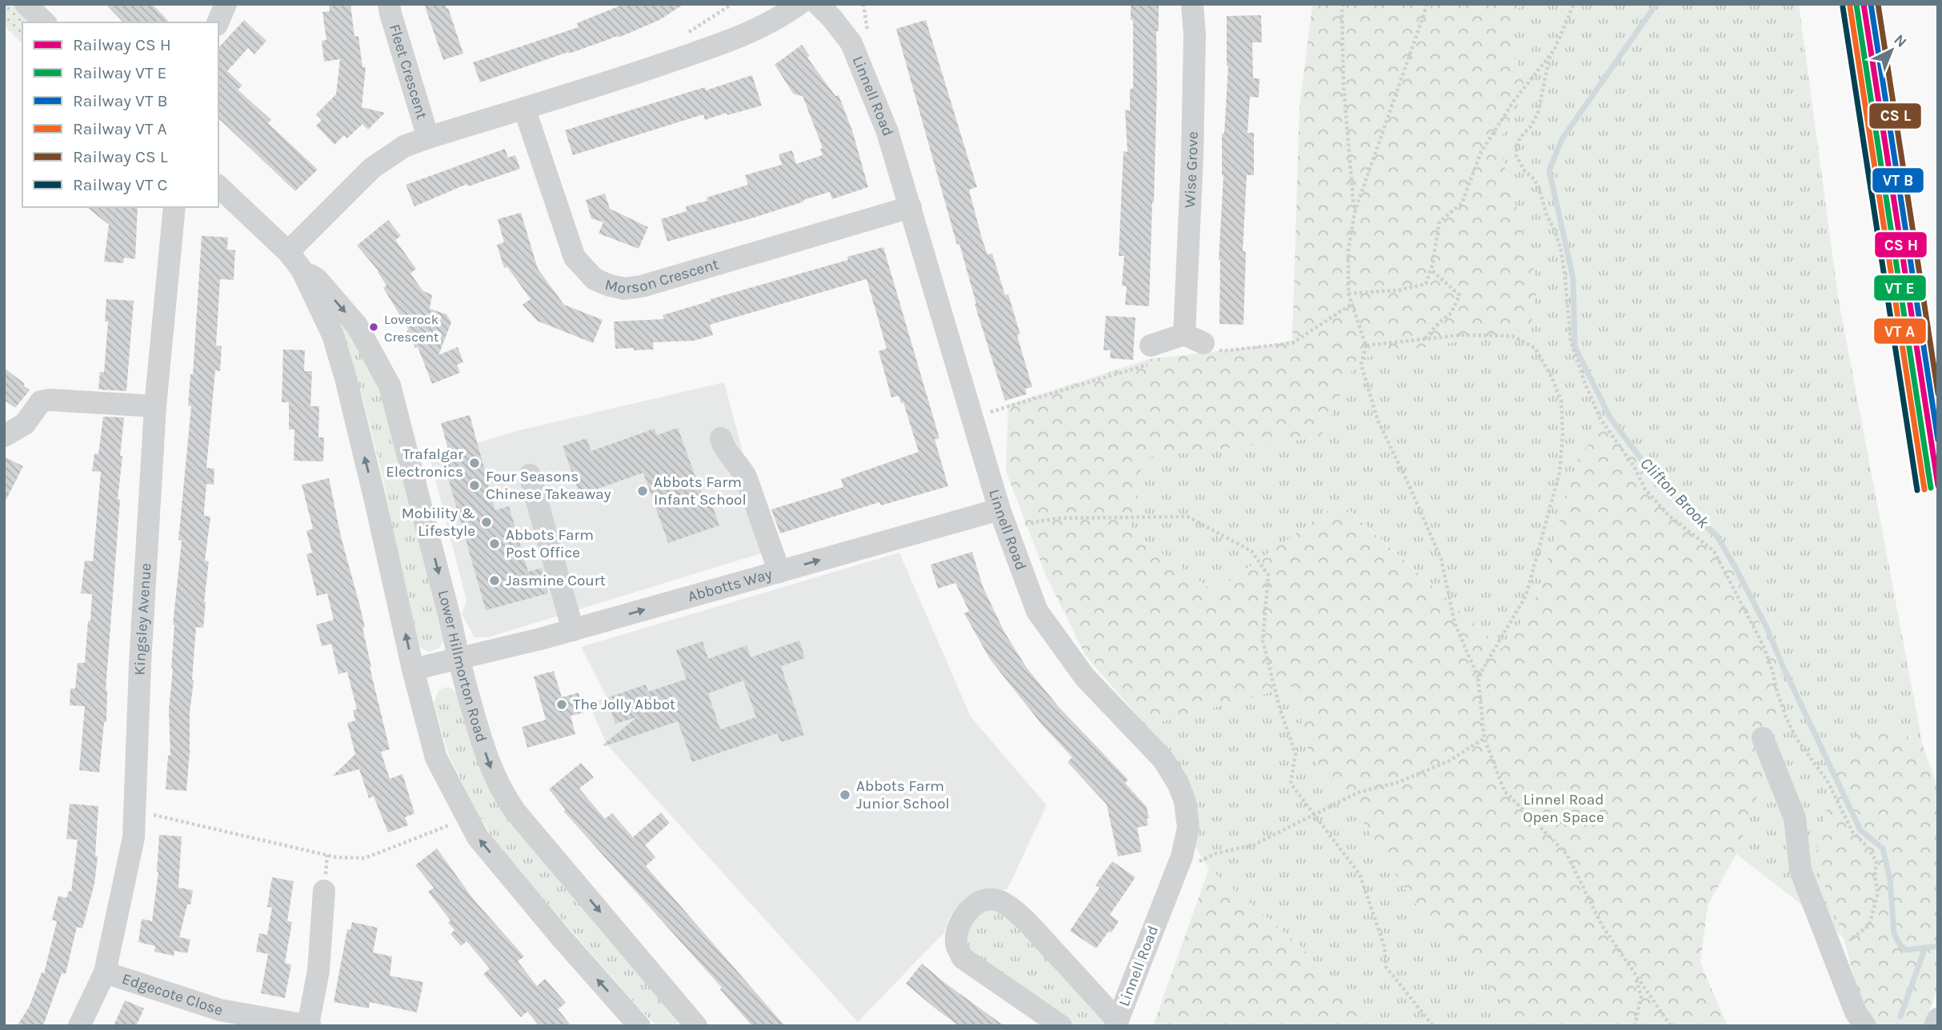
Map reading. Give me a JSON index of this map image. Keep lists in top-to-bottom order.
{
  "streets": {
    "street": [
      "Fleet Crescent",
      "Linnell Road",
      "Wise Grove",
      "Morson Crescent",
      "Abbotts Way",
      "Kingsley Avenue",
      "Lower Hillmorton Road",
      "Edgecote Close"
    ]
  },
  "crossings": [
    ["Linnell Road", "Morson Crescent"],
    ["Linnell Road", "Abbotts Way"],
    ["Abbotts Way", "Lower Hillmorton Road"],
    ["Kingsley Avenue", "Edgecote Close"]
  ],
  "one_way": ["Abbotts Way"],
  "water": ["Clifton Brook"],
  "parks": ["Linnel Road Open Space"],
  "places": [
    "Loverock Crescent",
    "Trafalgar Electronics",
    "Four Seasons Chinese Takeaway",
    "Abbots Farm Infant School",
    "Mobility & Lifestyle",
    "Abbots Farm Post Office",
    "Jasmine Court",
    "The Jolly Abbot",
    "Abbots Farm Junior School"
  ],
  "legend": [
    "Railway CS H",
    "Railway VT E",
    "Railway VT B",
    "Railway VT A",
    "Railway CS L",
    "Railway VT C"
  ],
  "north": "top right"
}
